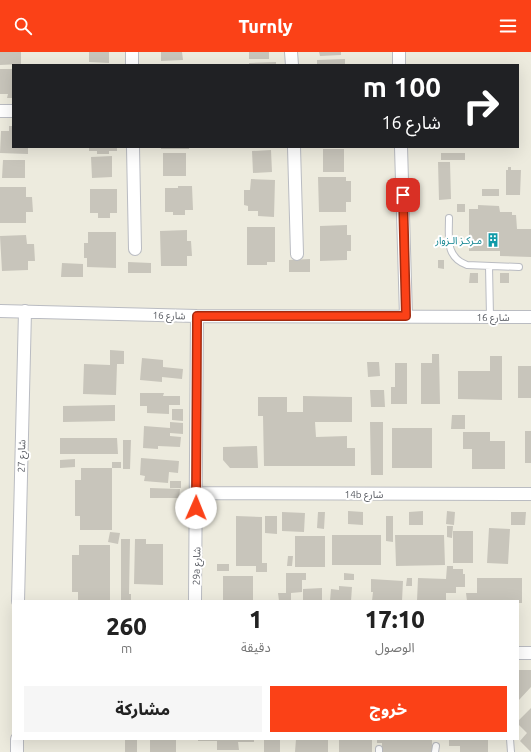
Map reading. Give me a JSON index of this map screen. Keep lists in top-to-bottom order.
{
  "streets": {
    "street": [
      "شارع 16",
      "شارع 27",
      "14b شارع",
      "29a شارع"
    ]
  },
  "crossings": [
    ["شارع 16", "شارع 27"],
    ["شارع 16", "29a شارع"],
    ["14b شارع", "29a شارع"]
  ],
  "places": {
    "building": ["مـركـز الـزوار"]
  },
  "page": {
    "header": "Turnly",
    "turn": ["100 m", "شارع 16"],
    "eta": [
      "17:10",
      "الوصول",
      "1",
      "دقيقة",
      "260",
      "m"
    ],
    "buttons": ["خروج", "مشاركة"]
  }
}
